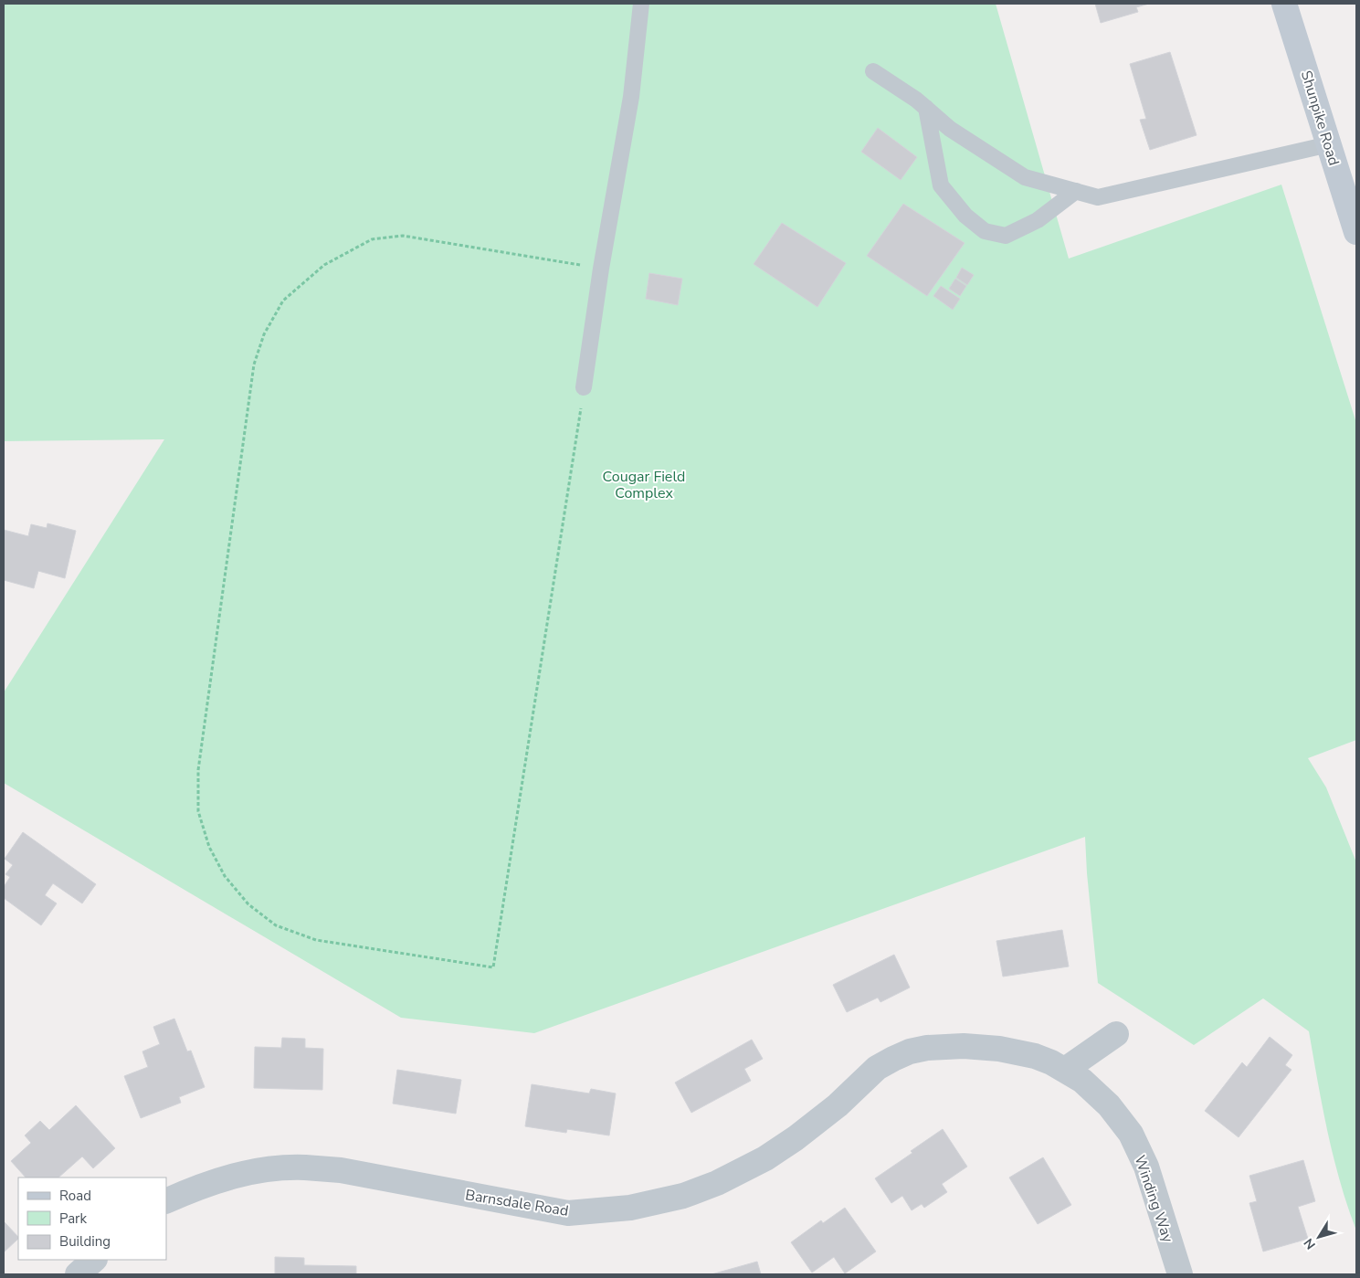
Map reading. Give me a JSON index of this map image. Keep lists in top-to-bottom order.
{
  "streets": {
    "main road": ["Shunpike Road"],
    "street": ["Winding Way", "Barnsdale Road"]
  },
  "crossings": [
    ["Winding Way", "Barnsdale Road"]
  ],
  "parks": ["Cougar Field Complex"],
  "legend": ["Road", "Park", "Building"],
  "north": "bottom left"
}
